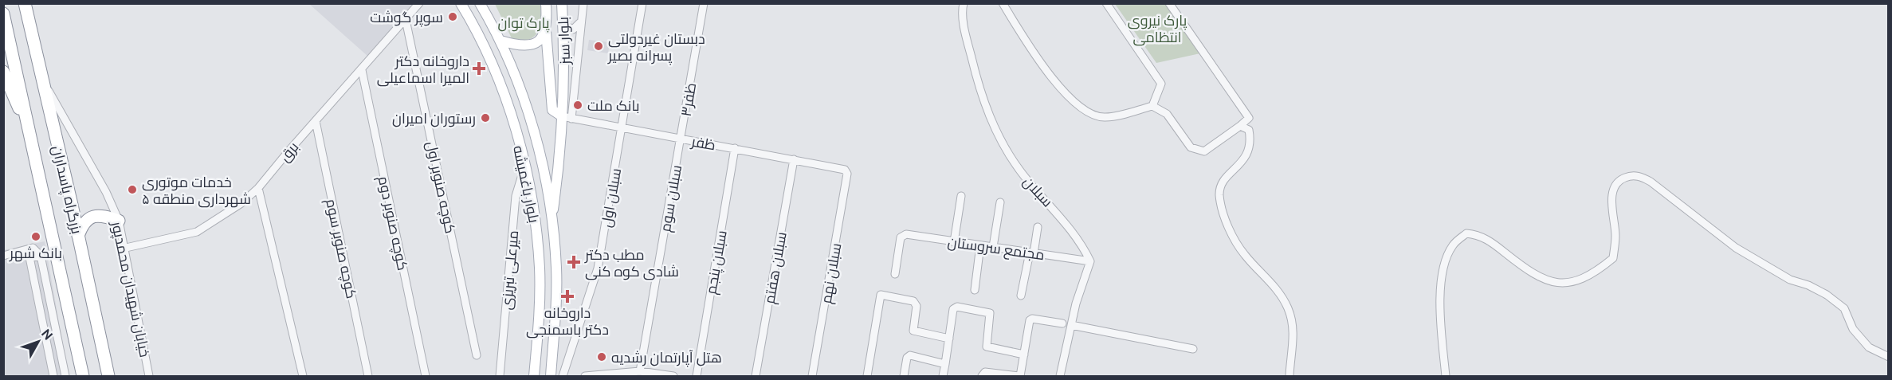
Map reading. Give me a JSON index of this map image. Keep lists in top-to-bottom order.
{
  "streets": {
    "highway": ["بزرگراه پاسداران"],
    "main road": ["بلوار سبز", "بلوار باغمیشه"],
    "street": [
      "ظفر۳",
      "ظفر",
      "برق",
      "کوچه صنوبر اول",
      "سبلان",
      "سبلان اول",
      "سبلان سوم",
      "کوچه صنوبر دوم",
      "مجتمع سروستان",
      "کوچه صنوبر سوم",
      "سبلان پنجم",
      "سبلان هفتم",
      "میرعلی تبریزی",
      "سبلان نهم",
      "خیابان شهیدان محمدپور"
    ]
  },
  "crossings": [
    ["بلوار سبز", "ظفر"],
    ["بلوار سبز", "بلوار باغمیشه"],
    ["ظفر۳", "ظفر"],
    ["ظفر۳", "سبلان سوم"],
    ["ظفر", "سبلان اول"],
    ["ظفر", "سبلان سوم"],
    ["ظفر", "سبلان پنجم"],
    ["ظفر", "سبلان هفتم"],
    ["ظفر", "سبلان نهم"],
    ["برق", "کوچه صنوبر اول"],
    ["برق", "کوچه صنوبر دوم"],
    ["برق", "کوچه صنوبر سوم"],
    ["برق", "خیابان شهیدان محمدپور"],
    ["بلوار باغمیشه", "میرعلی تبریزی"],
    ["بزرگراه پاسداران", "خیابان شهیدان محمدپور"],
    ["سبلان", "مجتمع سروستان"]
  ],
  "parks": ["پارک نیروی انتظامی", "پارک توان"],
  "places": {
    "other": [
      "سوپر گوشت",
      "دبستان غیردولتی پسرانه بصیر",
      "بانک ملت",
      "رستوران امیران",
      "خدمات موتوری شهرداری منطقه ۵",
      "بانک شهر",
      "هتل آپارتمان رشدیه"
    ],
    "health": ["داروخانه دکتر المیرا اسماعیلی", "مطب دکتر شادی کوه کنی", "داروخانه دکتر باسمنجی"]
  },
  "north": "top right"
}
